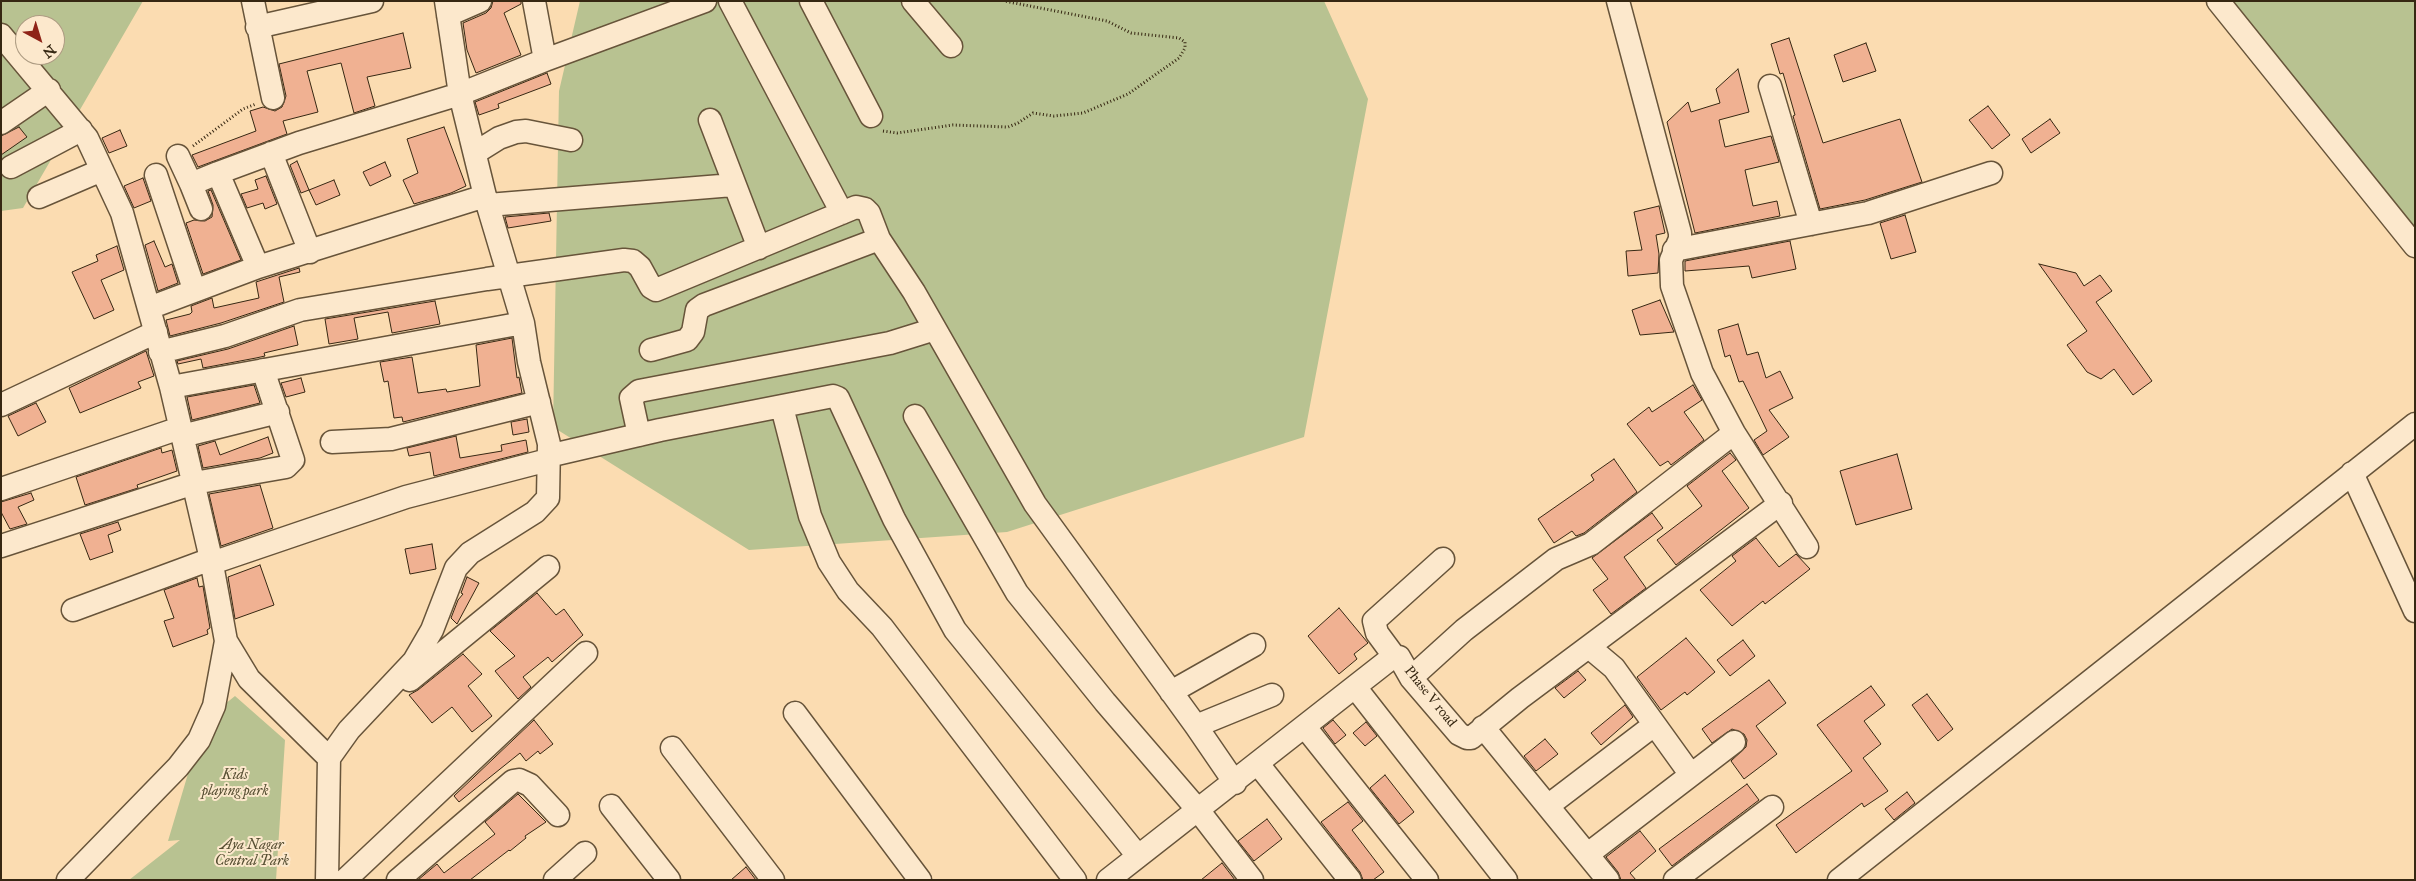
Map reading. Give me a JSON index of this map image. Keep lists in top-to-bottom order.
{
  "streets": {
    "street": ["Phase V road"]
  },
  "parks": ["Kids playing park", "Aya Nagar Central Park"],
  "north": "bottom right"
}
